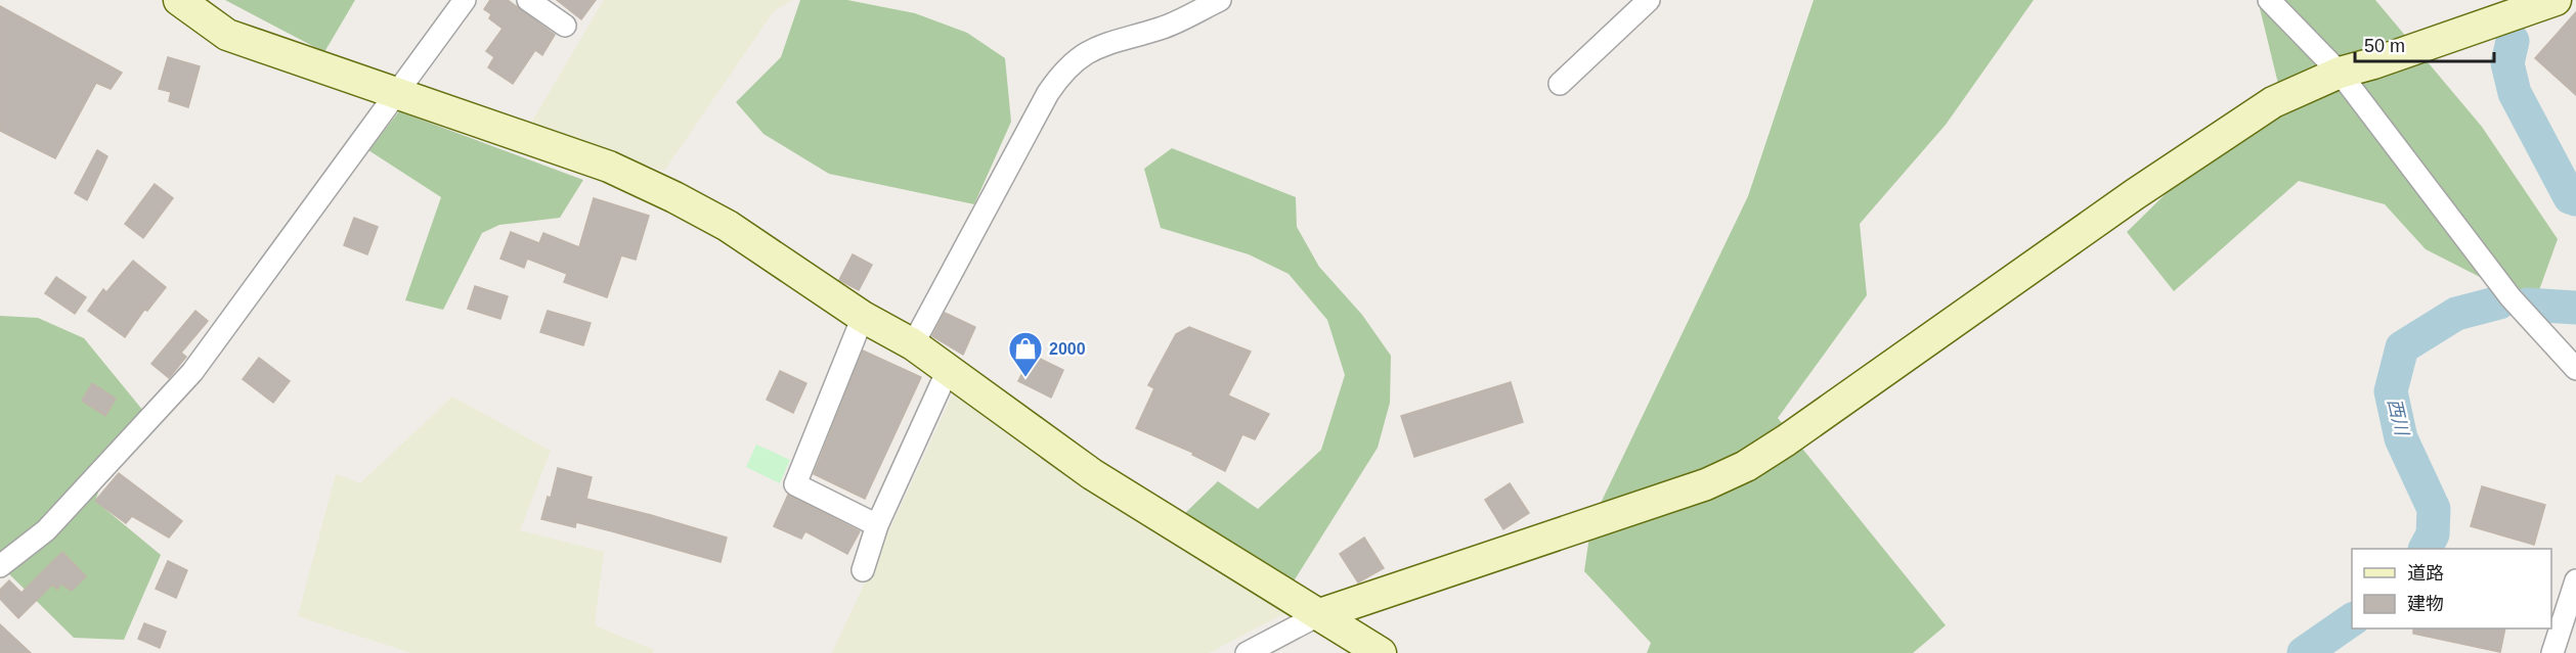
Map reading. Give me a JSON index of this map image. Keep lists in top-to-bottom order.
{
  "water": ["西川"],
  "places": {
    "shop": ["2000"]
  },
  "legend": ["道路", "建物"],
  "scale_bar": "50 m"
}
